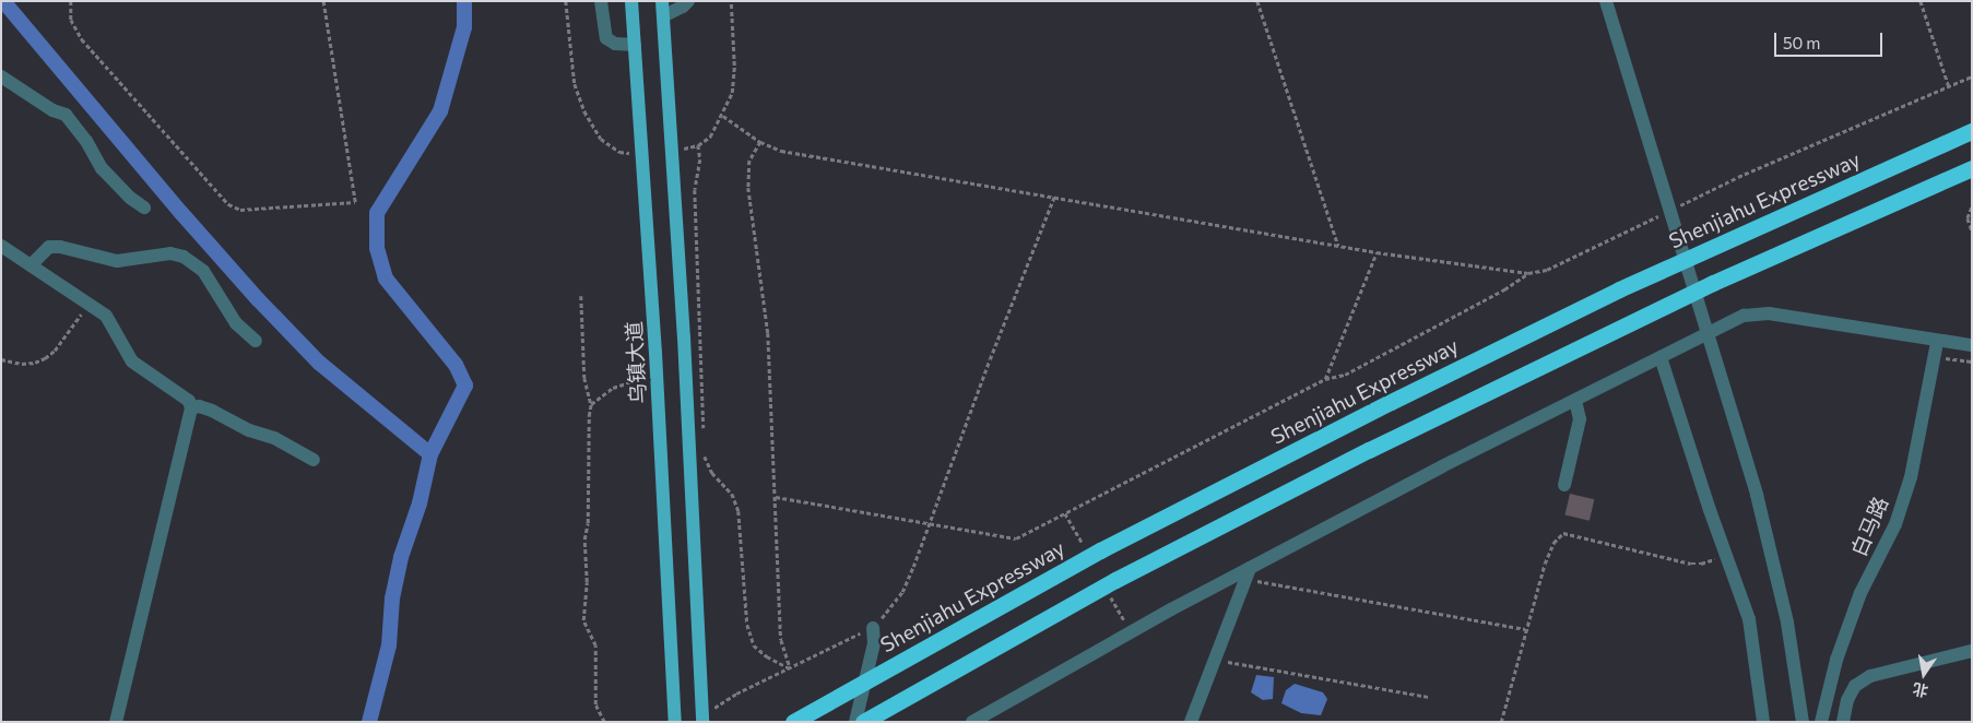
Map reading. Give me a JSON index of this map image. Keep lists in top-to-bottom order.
{
  "streets": {
    "highway": ["Shenjiahu Expressway"],
    "main road": ["乌镇大道"],
    "street": ["白马路"]
  },
  "scale_bar": "50 m",
  "north": "bottom"
}
